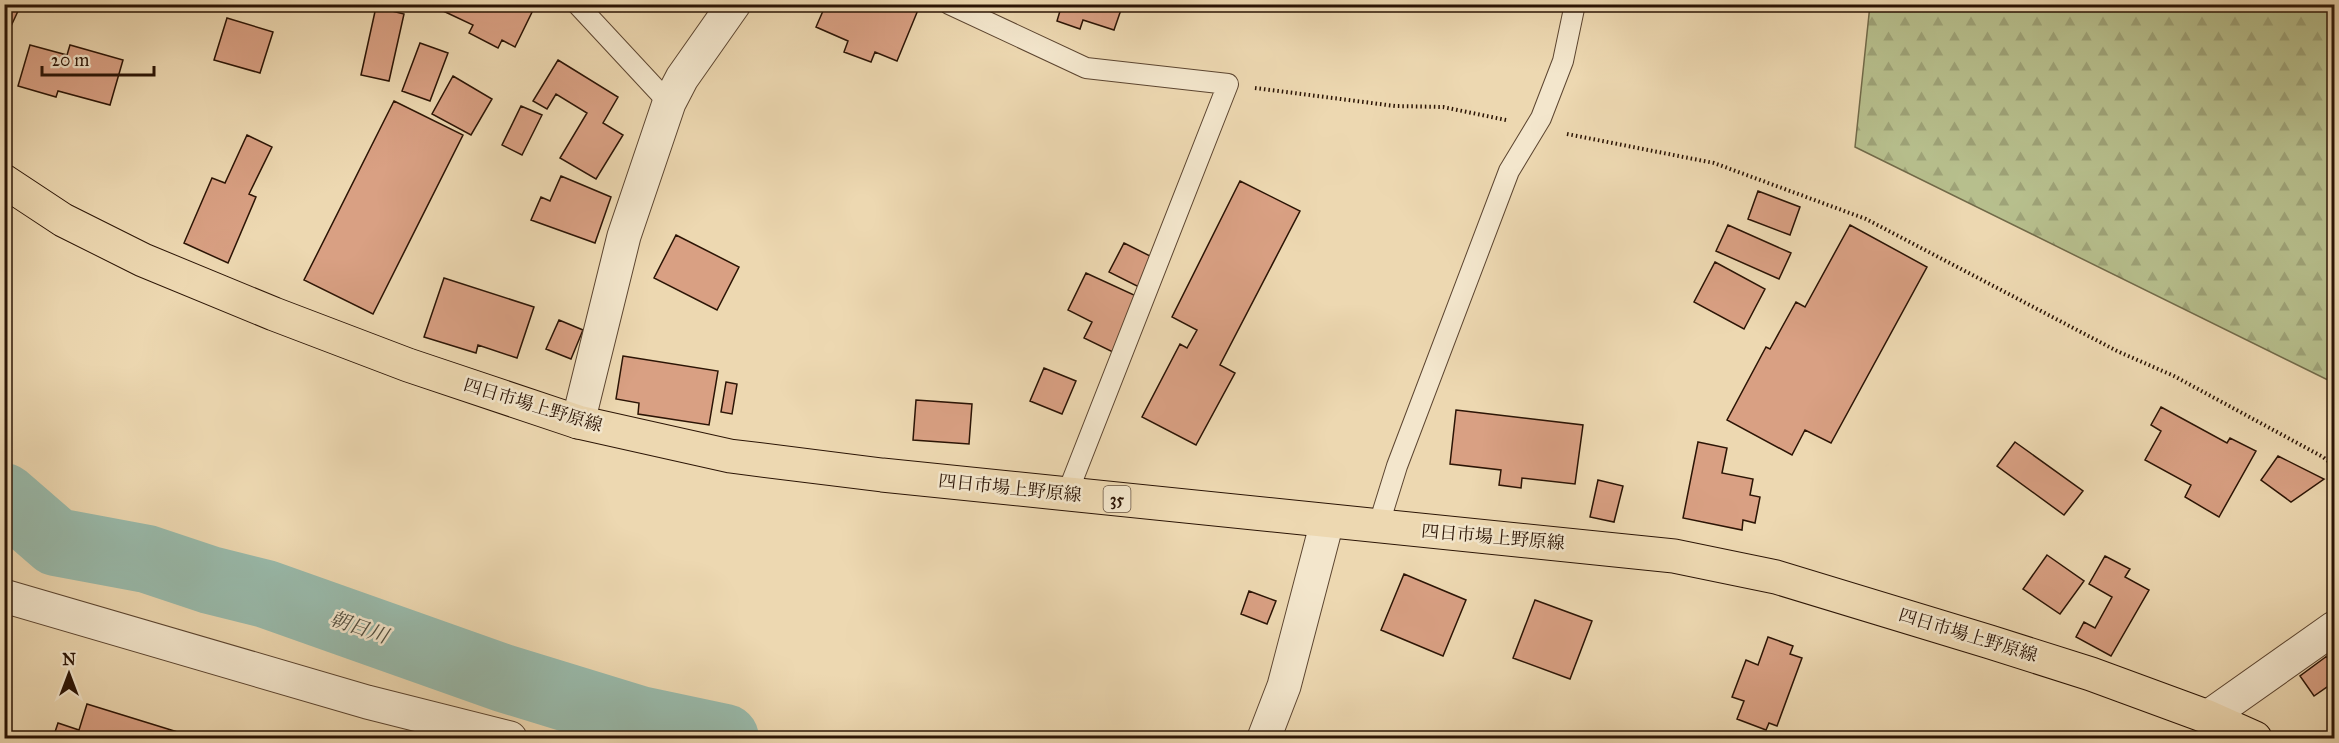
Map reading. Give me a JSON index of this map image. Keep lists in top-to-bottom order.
{
  "streets": {
    "main road": ["四日市場上野原線", "35"]
  },
  "water": ["朝日川"],
  "scale_bar": "20 m",
  "north": "top"
}
